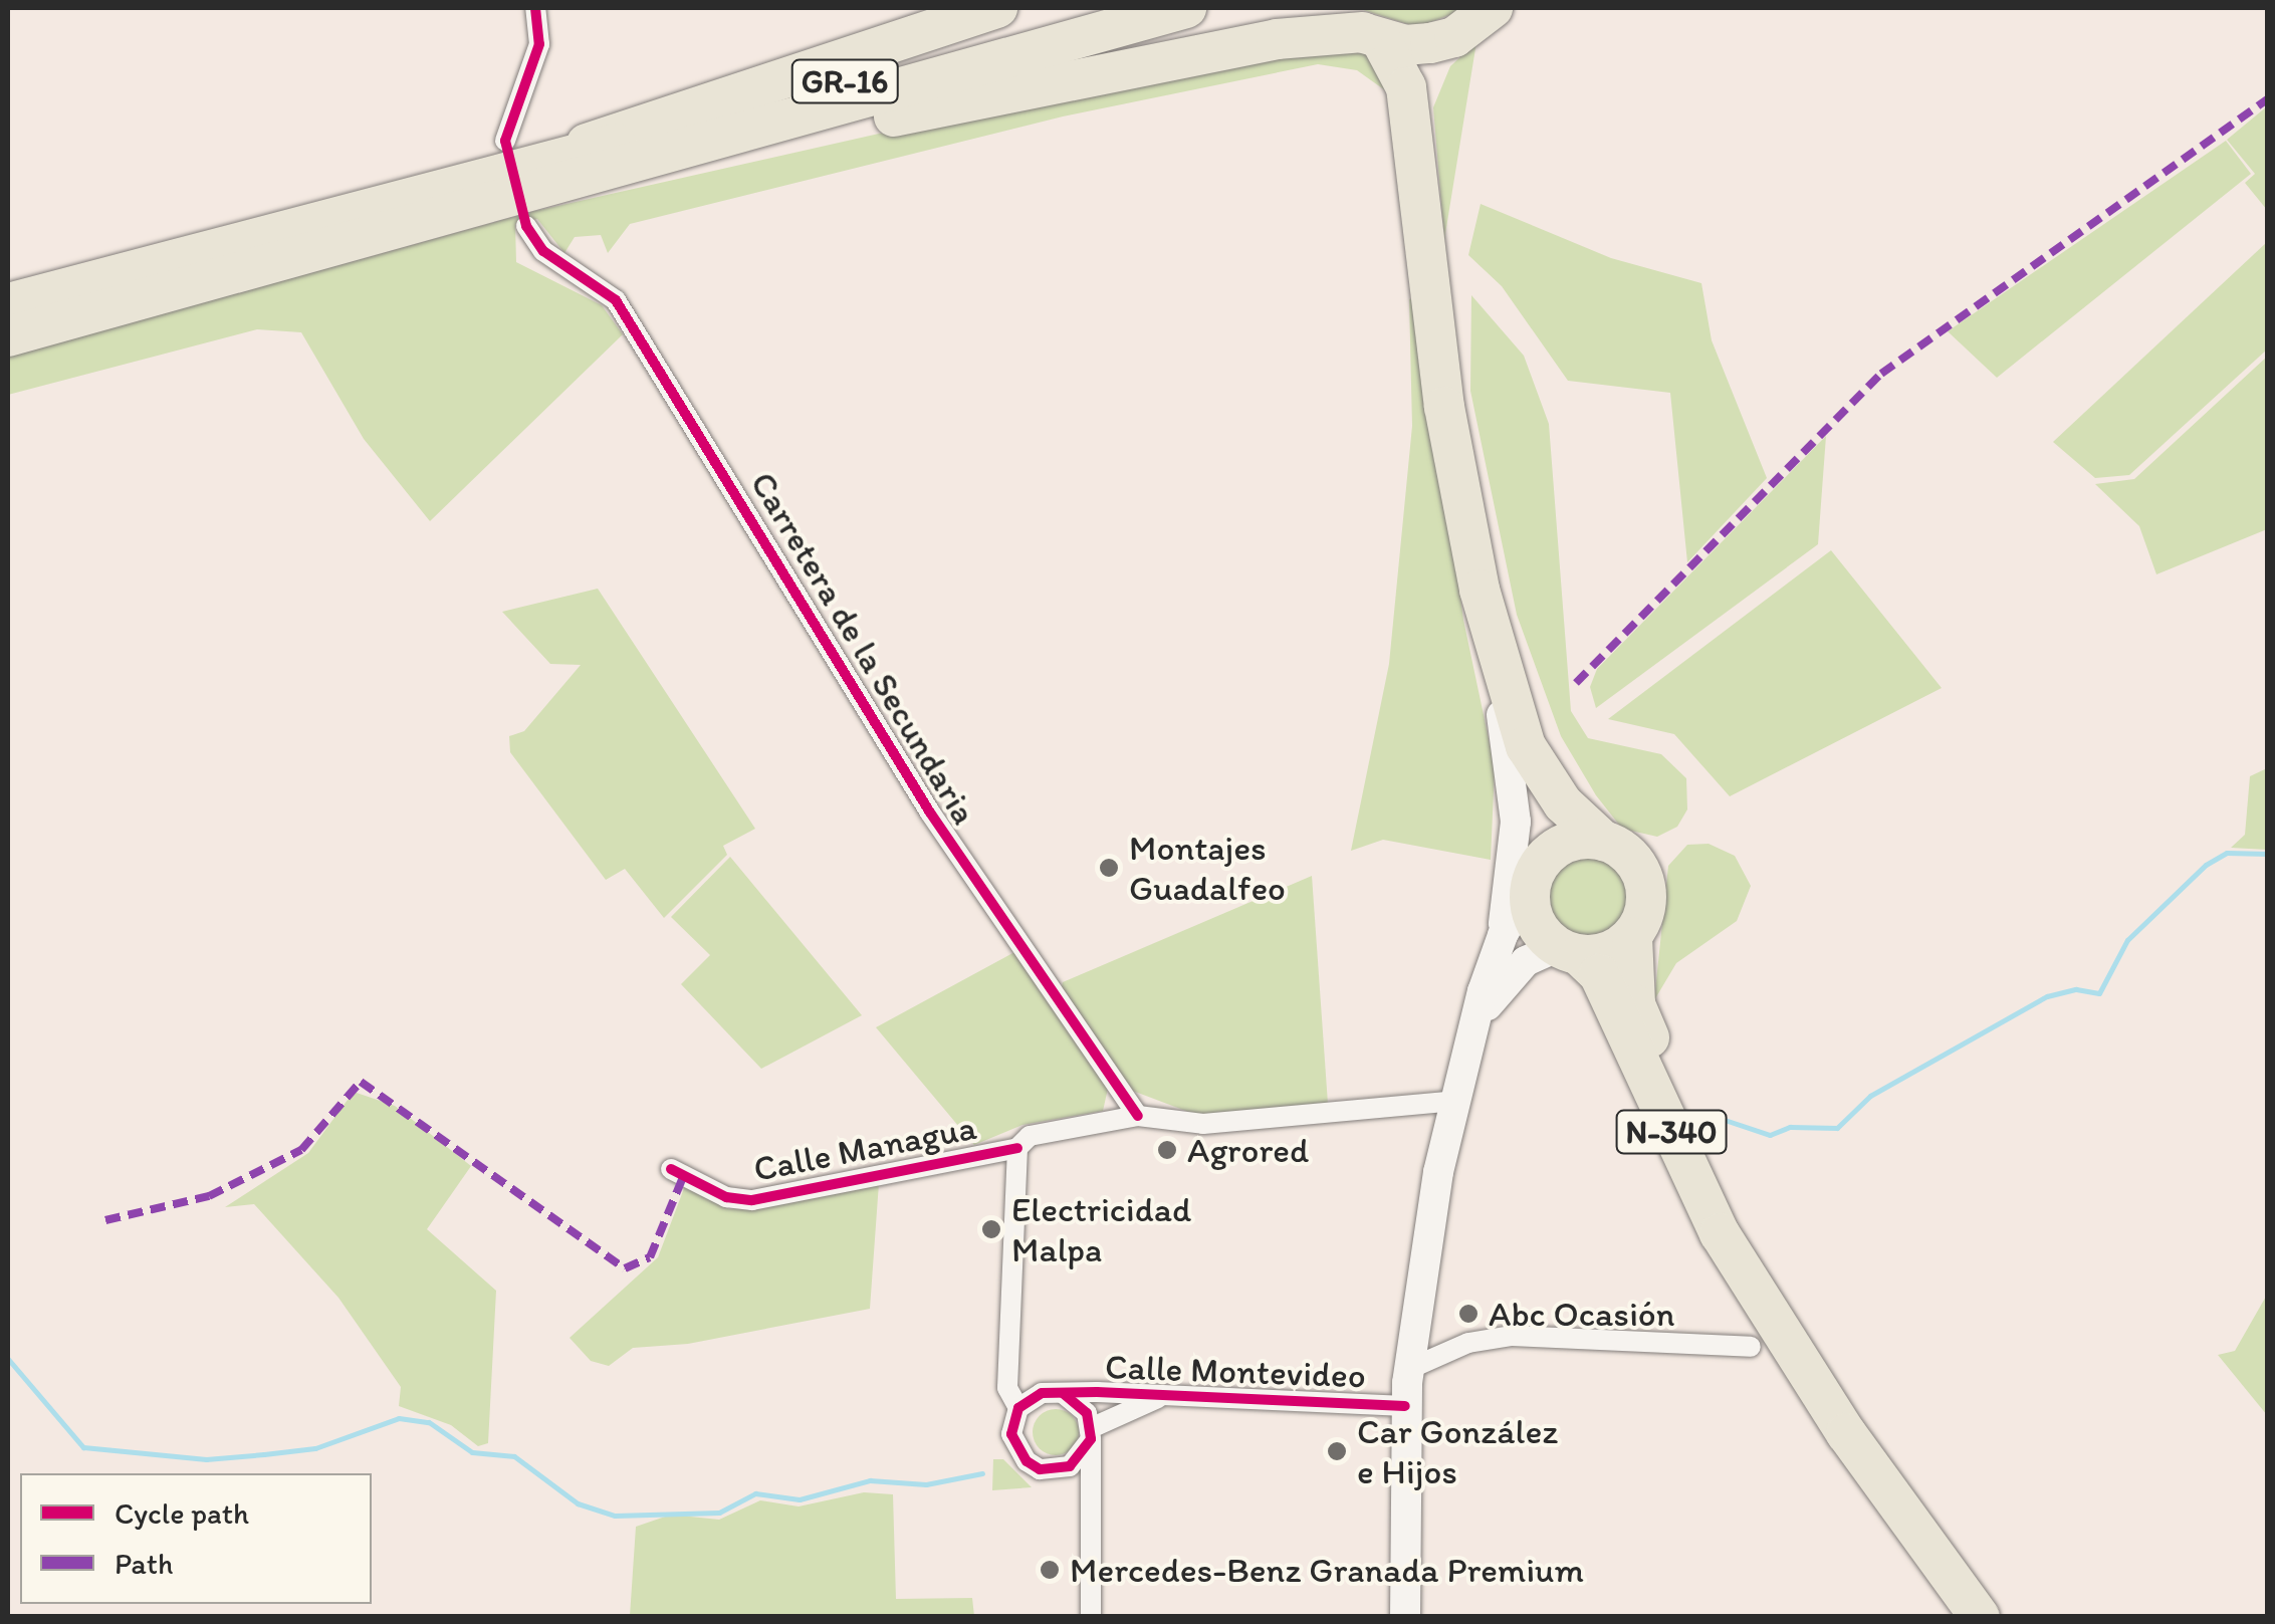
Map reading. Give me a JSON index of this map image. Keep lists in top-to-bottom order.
{
  "streets": {
    "highway": ["GR-16", "N-340"],
    "street": ["Carretera de la Secundaria", "Calle Managua", "Calle Montevideo"]
  },
  "crossings": [
    ["Calle Managua", "Calle Montevideo"]
  ],
  "places": [
    "Montajes Guadalfeo",
    "Agrored",
    "Electricidad Malpa",
    "Abc Ocasión",
    "Car González e Hijos",
    "Mercedes-Benz Granada Premium"
  ],
  "legend": ["Cycle path", "Path"]
}
